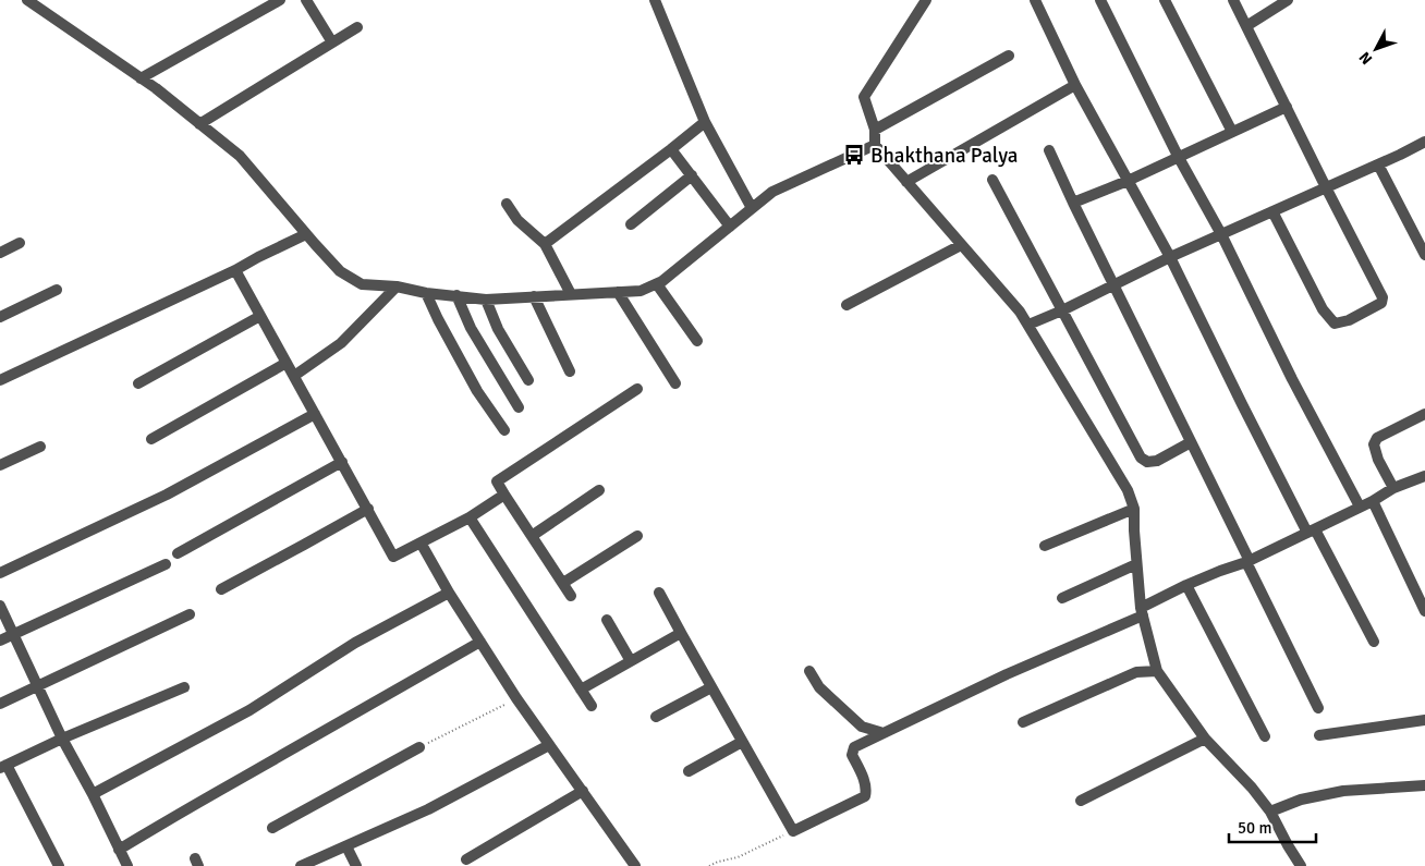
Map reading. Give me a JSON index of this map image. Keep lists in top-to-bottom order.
{
  "places": {
    "bus stop": ["Bhakthana Palya"]
  },
  "scale_bar": "50 m",
  "north": "bottom left"
}
